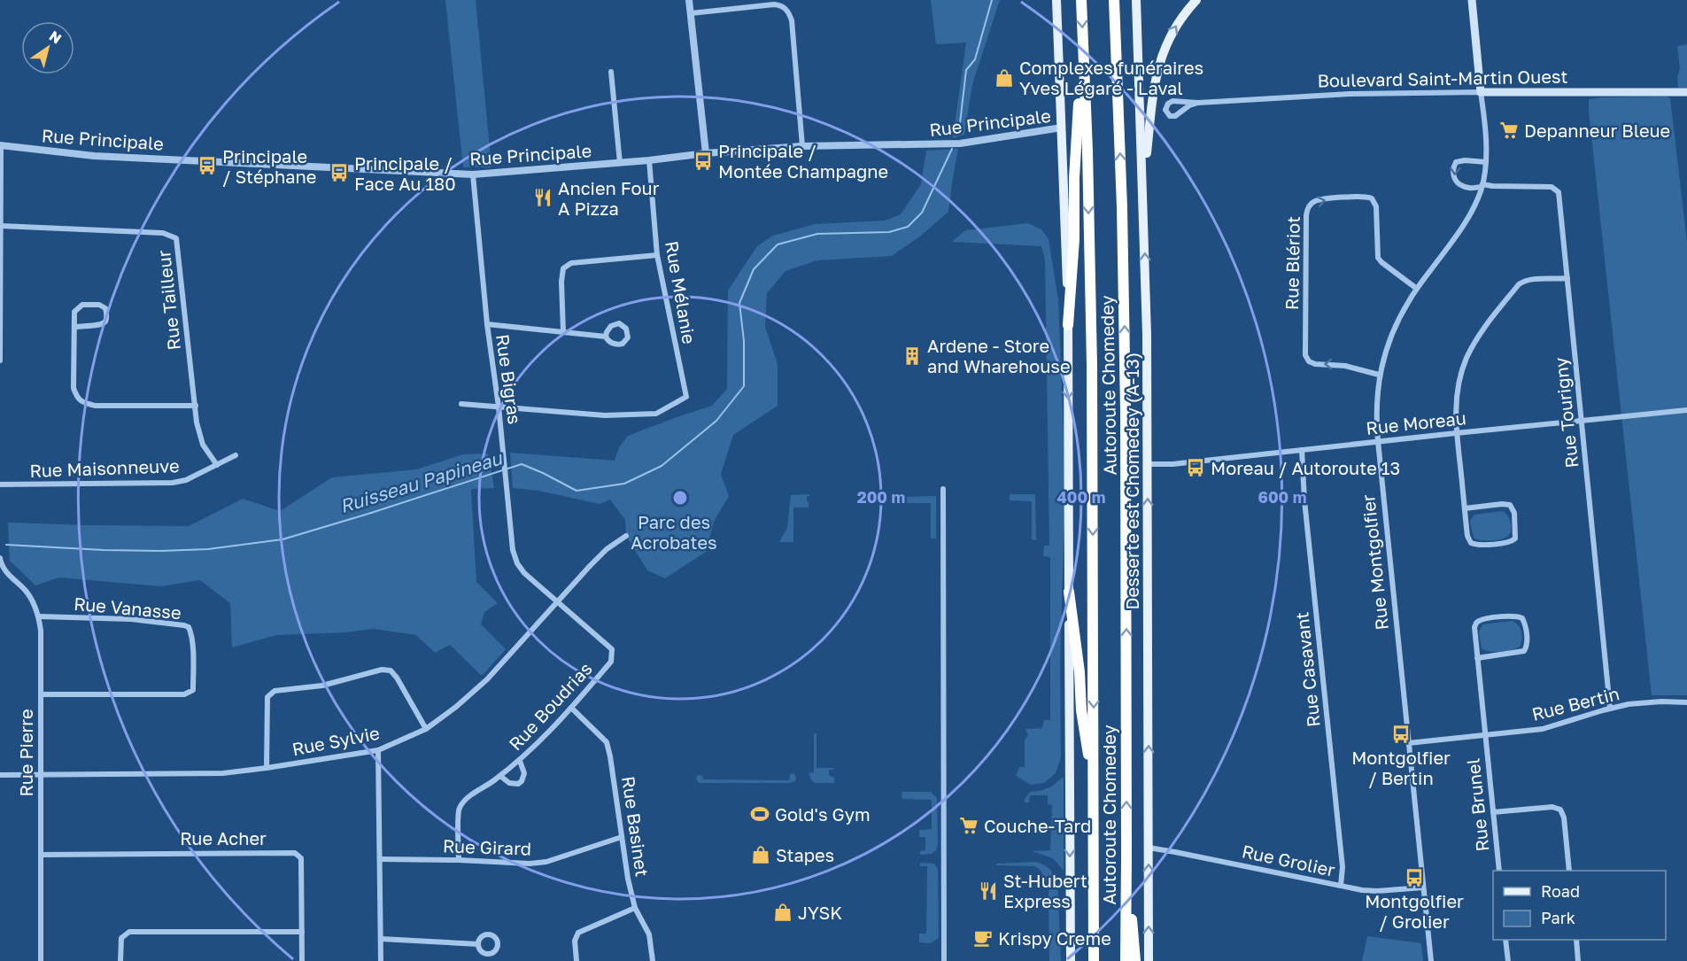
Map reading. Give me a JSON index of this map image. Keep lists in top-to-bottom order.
{
  "streets": {
    "highway": ["Autoroute Chomedey"],
    "main road": ["Boulevard Saint-Martin Ouest", "Desserte est Chomedey (A-13)", "Rue Montgolfier"],
    "street": [
      "Rue Principale",
      "Rue Blériot",
      "Rue Mélanie",
      "Rue Tailleur",
      "Rue Bigras",
      "Rue Tourigny",
      "Rue Moreau",
      "Rue Maisonneuve",
      "Rue Vanasse",
      "Rue Casavant",
      "Rue Bertin",
      "Rue Boudrias",
      "Rue Sylvie",
      "Rue Pierre",
      "Rue Brunel",
      "Rue Basinet",
      "Rue Acher",
      "Rue Girard",
      "Rue Grolier"
    ]
  },
  "crossings": [
    ["Boulevard Saint-Martin Ouest", "Rue Montgolfier"],
    ["Rue Principale", "Rue Mélanie"],
    ["Rue Principale", "Rue Bigras"],
    ["Rue Blériot", "Rue Montgolfier"],
    ["Rue Mélanie", "Rue Bigras"],
    ["Rue Tailleur", "Rue Maisonneuve"],
    ["Rue Bigras", "Rue Boudrias"],
    ["Rue Bigras", "Rue Sylvie"],
    ["Rue Tourigny", "Rue Moreau"],
    ["Rue Tourigny", "Rue Montgolfier"],
    ["Rue Tourigny", "Rue Bertin"],
    ["Rue Moreau", "Desserte est Chomedey (A-13)"],
    ["Rue Moreau", "Rue Montgolfier"],
    ["Rue Moreau", "Rue Casavant"],
    ["Desserte est Chomedey (A-13)", "Rue Grolier"],
    ["Rue Montgolfier", "Rue Bertin"],
    ["Rue Montgolfier", "Rue Grolier"],
    ["Rue Vanasse", "Rue Pierre"],
    ["Rue Casavant", "Rue Grolier"],
    ["Rue Bertin", "Rue Brunel"],
    ["Rue Boudrias", "Rue Sylvie"],
    ["Rue Boudrias", "Rue Basinet"],
    ["Rue Boudrias", "Rue Girard"],
    ["Rue Sylvie", "Rue Pierre"],
    ["Rue Pierre", "Rue Acher"],
    ["Rue Basinet", "Rue Girard"]
  ],
  "water": ["Ruisseau Papineau"],
  "parks": ["Parc des Acrobates"],
  "places": {
    "shop": ["Complexes funéraires Yves Légaré - Laval", "Stapes", "JYSK"],
    "supermarket": ["Depanneur Bleue", "Couche-Tard"],
    "bus stop": [
      "Principale / Montée Champagne",
      "Principale / Stéphane",
      "Principale / Face Au 180",
      "Moreau / Autoroute 13",
      "Montgolfier / Bertin",
      "Montgolfier / Grolier"
    ],
    "restaurant": ["Ancien Four A Pizza", "St-Hubert Express"],
    "building": ["Ardene - Store and Wharehouse"],
    "sports": ["Gold's Gym"],
    "cafe": ["Krispy Creme"]
  },
  "legend": ["Road", "Park"],
  "north": "top right",
  "rings": ["200 m", "400 m", "600 m"]
}
